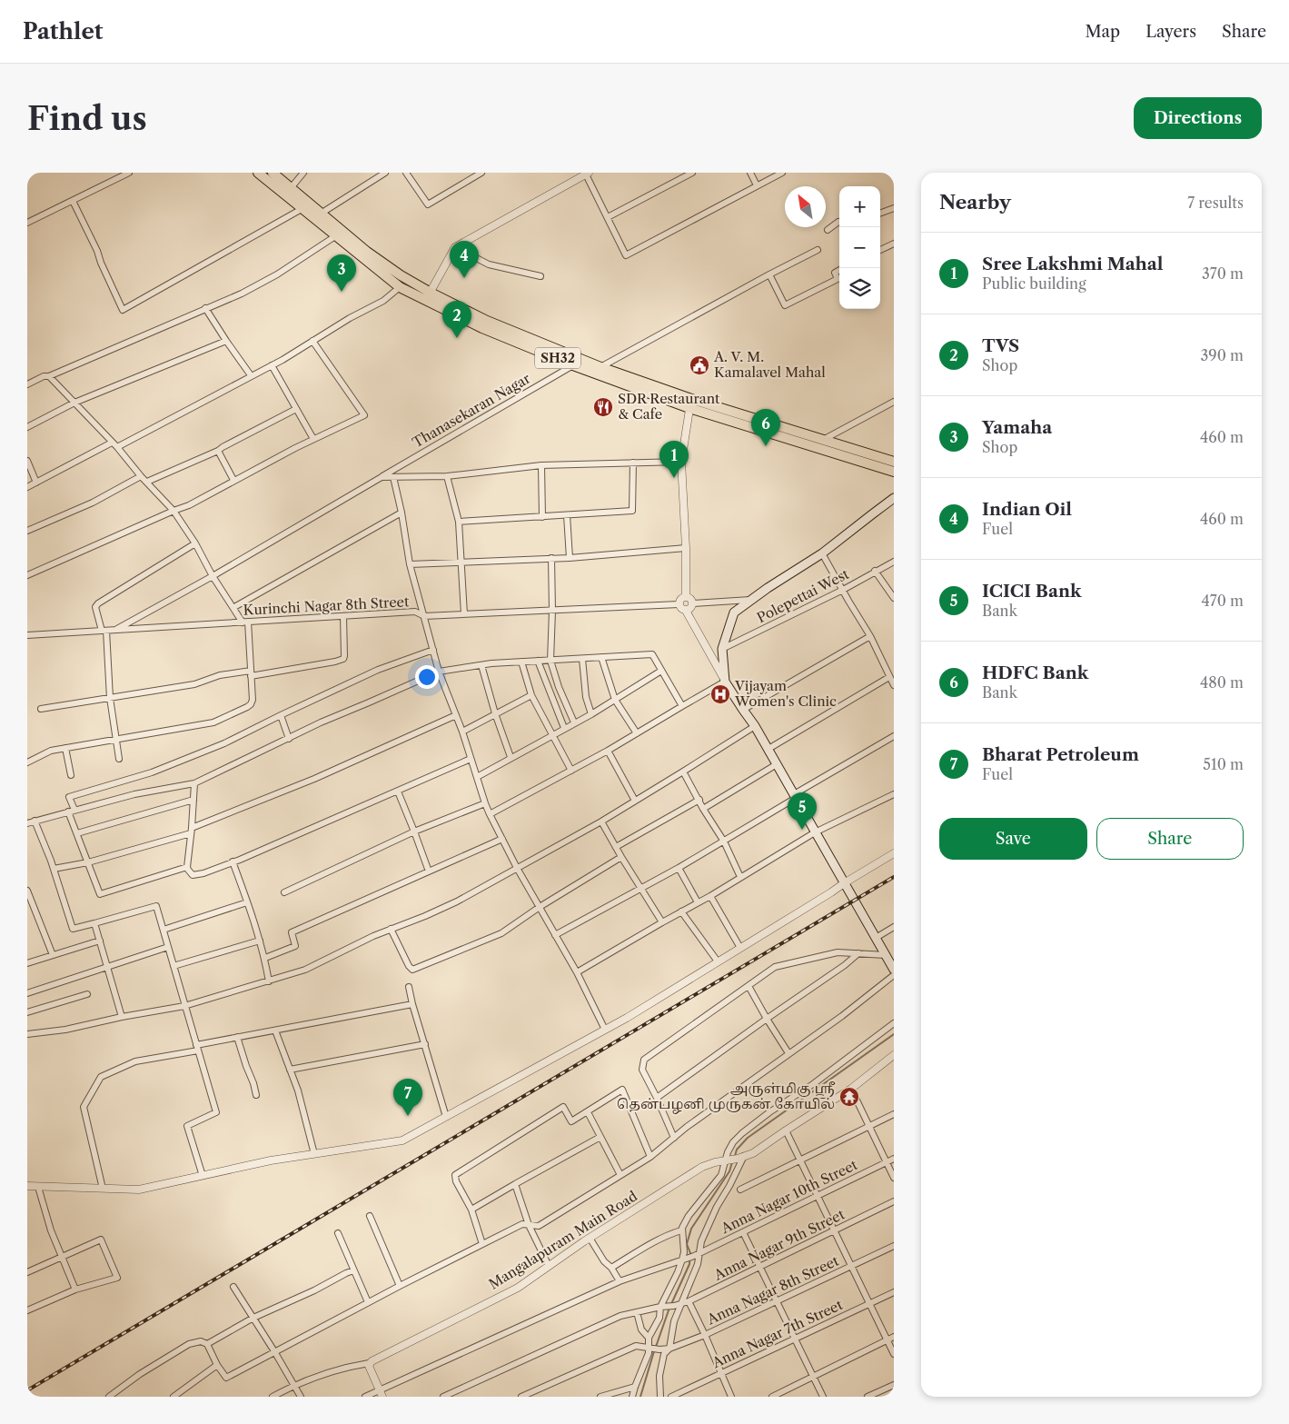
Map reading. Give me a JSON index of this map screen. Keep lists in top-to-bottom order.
{
  "streets": {
    "main road": ["SH32"],
    "street": [
      "Thanasekaran Nagar",
      "Polepettai West",
      "Kurinchi Nagar 8th Street",
      "Anna Nagar 10th Street",
      "Mangalapuram Main Road",
      "Anna Nagar 9th Street",
      "Anna Nagar 8th Street",
      "Anna Nagar 7th Street"
    ]
  },
  "crossings": [
    ["SH32", "Thanasekaran Nagar"],
    ["Thanasekaran Nagar", "Kurinchi Nagar 8th Street"]
  ],
  "places": {
    "public building": ["A. V. M. Kamalavel Mahal"],
    "restaurant": ["SDR Restaurant & Cafe"],
    "hospital": ["Vijayam Women's Clinic"],
    "temple": ["அருள்மிகு ஶ்ரீ தென்பழனி முருகன் கோயில்"]
  },
  "north": "top left",
  "page": {
    "header": "Pathlet",
    "nav": ["Map", "Layers", "Share"],
    "buttons": [
      "Directions",
      ["Save", "Share"]
    ],
    "title": "Find us",
    "heading": ["Nearby", "7 results"],
    "map_buttons": ["+", "−"],
    "list": [
      {
        "mark": "1",
        "name": "Sree Lakshmi Mahal",
        "note": "Public building",
        "value": "370 m"
      },
      {
        "mark": "2",
        "name": "TVS",
        "note": "Shop",
        "value": "390 m"
      },
      {
        "mark": "3",
        "name": "Yamaha",
        "note": "Shop",
        "value": "460 m"
      },
      {
        "mark": "4",
        "name": "Indian Oil",
        "note": "Fuel",
        "value": "460 m"
      },
      {
        "mark": "5",
        "name": "ICICI Bank",
        "note": "Bank",
        "value": "470 m"
      },
      {
        "mark": "6",
        "name": "HDFC Bank",
        "note": "Bank",
        "value": "480 m"
      },
      {
        "mark": "7",
        "name": "Bharat Petroleum",
        "note": "Fuel",
        "value": "510 m"
      }
    ],
    "pins": [
      "4",
      "3",
      "2",
      "6",
      "1",
      "5",
      "7"
    ]
  }
}
